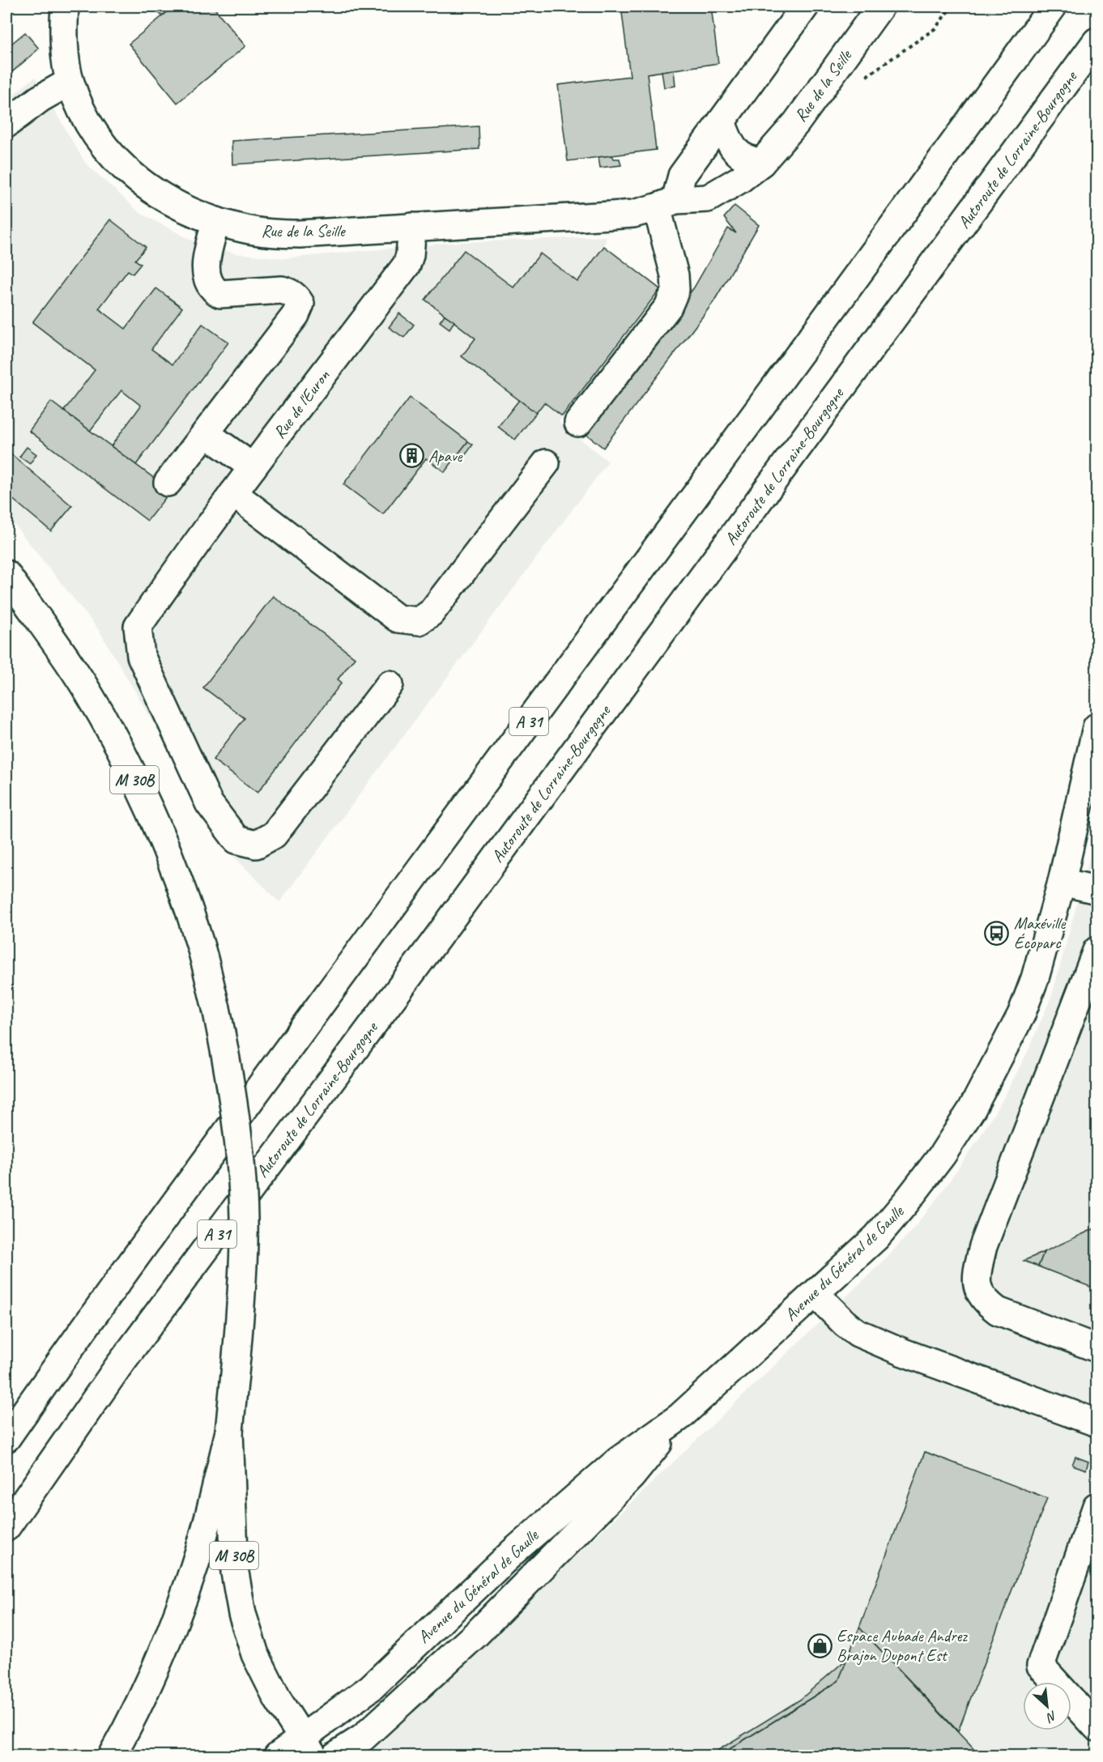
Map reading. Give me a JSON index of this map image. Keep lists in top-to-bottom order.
{
  "streets": {
    "main road": [
      "Rue de la Seille",
      "Autoroute de Lorraine-Bourgogne",
      "Rue de l'Euron",
      "A 31",
      "M 30B",
      "Avenue du Général de Gaulle"
    ]
  },
  "crossings": [
    ["Rue de la Seille", "Rue de l'Euron"],
    ["M 30B", "Avenue du Général de Gaulle"]
  ],
  "places": {
    "building": ["Apave"],
    "bus stop": ["Maxéville Écoparc"],
    "shop": ["Espace Aubade Andrez Brajon Dupont Est"]
  },
  "north": "bottom right"
}
